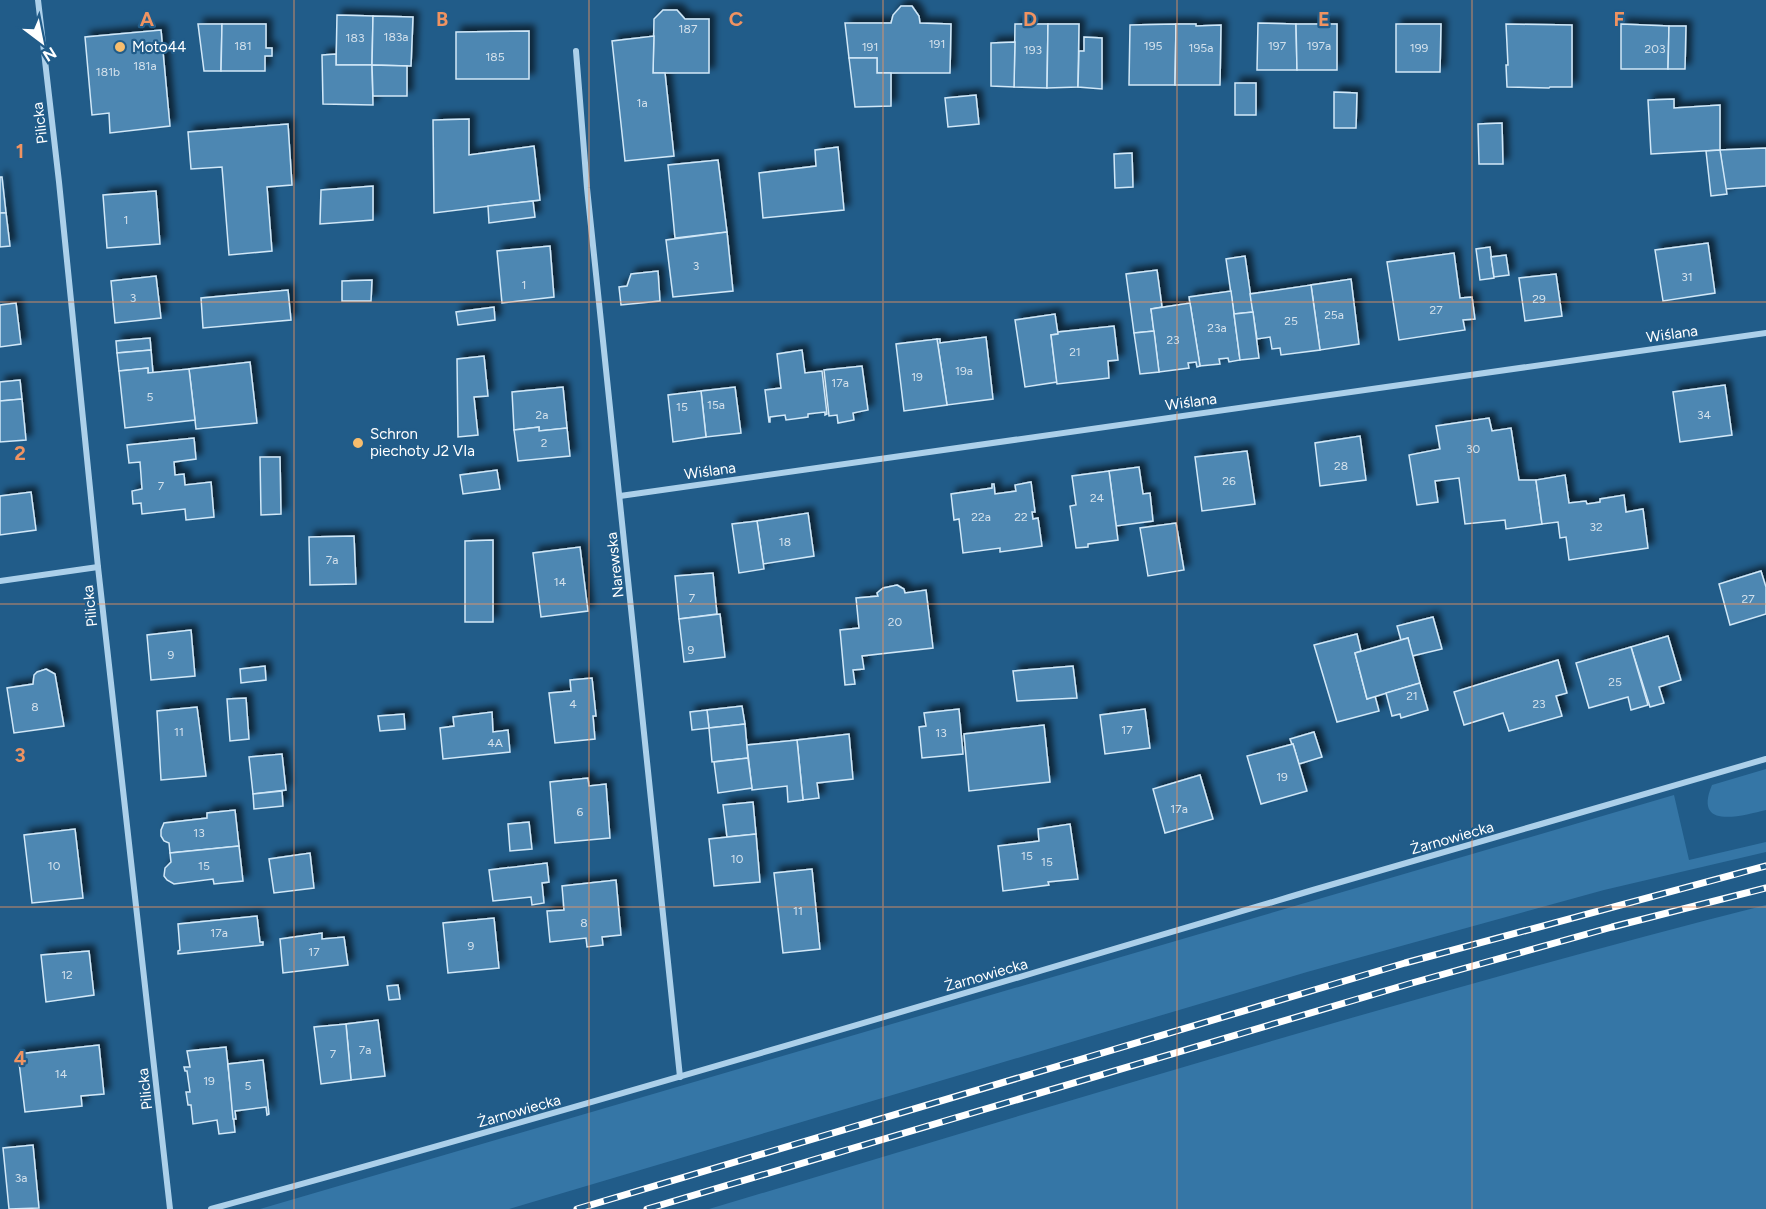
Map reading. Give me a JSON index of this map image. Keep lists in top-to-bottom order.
{
  "streets": {
    "street": [
      "Pilicka",
      "Wiślana",
      "Narewska",
      "Żarnowiecka"
    ]
  },
  "crossings": [
    ["Wiślana", "Narewska"],
    ["Narewska", "Żarnowiecka"]
  ],
  "places": ["Moto44", "Schron piechoty J2 VIa"],
  "house_numbers": [
    "187",
    "183a",
    "183",
    "191",
    "181",
    "195",
    "197",
    "197a",
    "191",
    "195a",
    "199",
    "203",
    "193",
    "185",
    "181a",
    "181b",
    "1a",
    "1",
    "3",
    "31",
    "1",
    "3",
    "29",
    "27",
    "25a",
    "25",
    "23a",
    "23",
    "21",
    "19a",
    "19",
    "17a",
    "5",
    "15a",
    "15",
    "2a",
    "34",
    "2",
    "30",
    "28",
    "26",
    "7",
    "24",
    "22a",
    "22",
    "32",
    "18",
    "7a",
    "14",
    "7",
    "27",
    "20",
    "9",
    "9",
    "25",
    "21",
    "4",
    "23",
    "8",
    "17",
    "11",
    "13",
    "4A",
    "19",
    "17a",
    "6",
    "13",
    "15",
    "10",
    "15",
    "10",
    "15",
    "11",
    "8",
    "17a",
    "9",
    "17",
    "12",
    "7a",
    "7",
    "14",
    "19",
    "5",
    "3a"
  ],
  "north": "bottom right",
  "grid": {
    "columns": [
      "A",
      "B",
      "C",
      "D",
      "E",
      "F"
    ],
    "rows": [
      "1",
      "2",
      "3",
      "4"
    ]
  }
}
